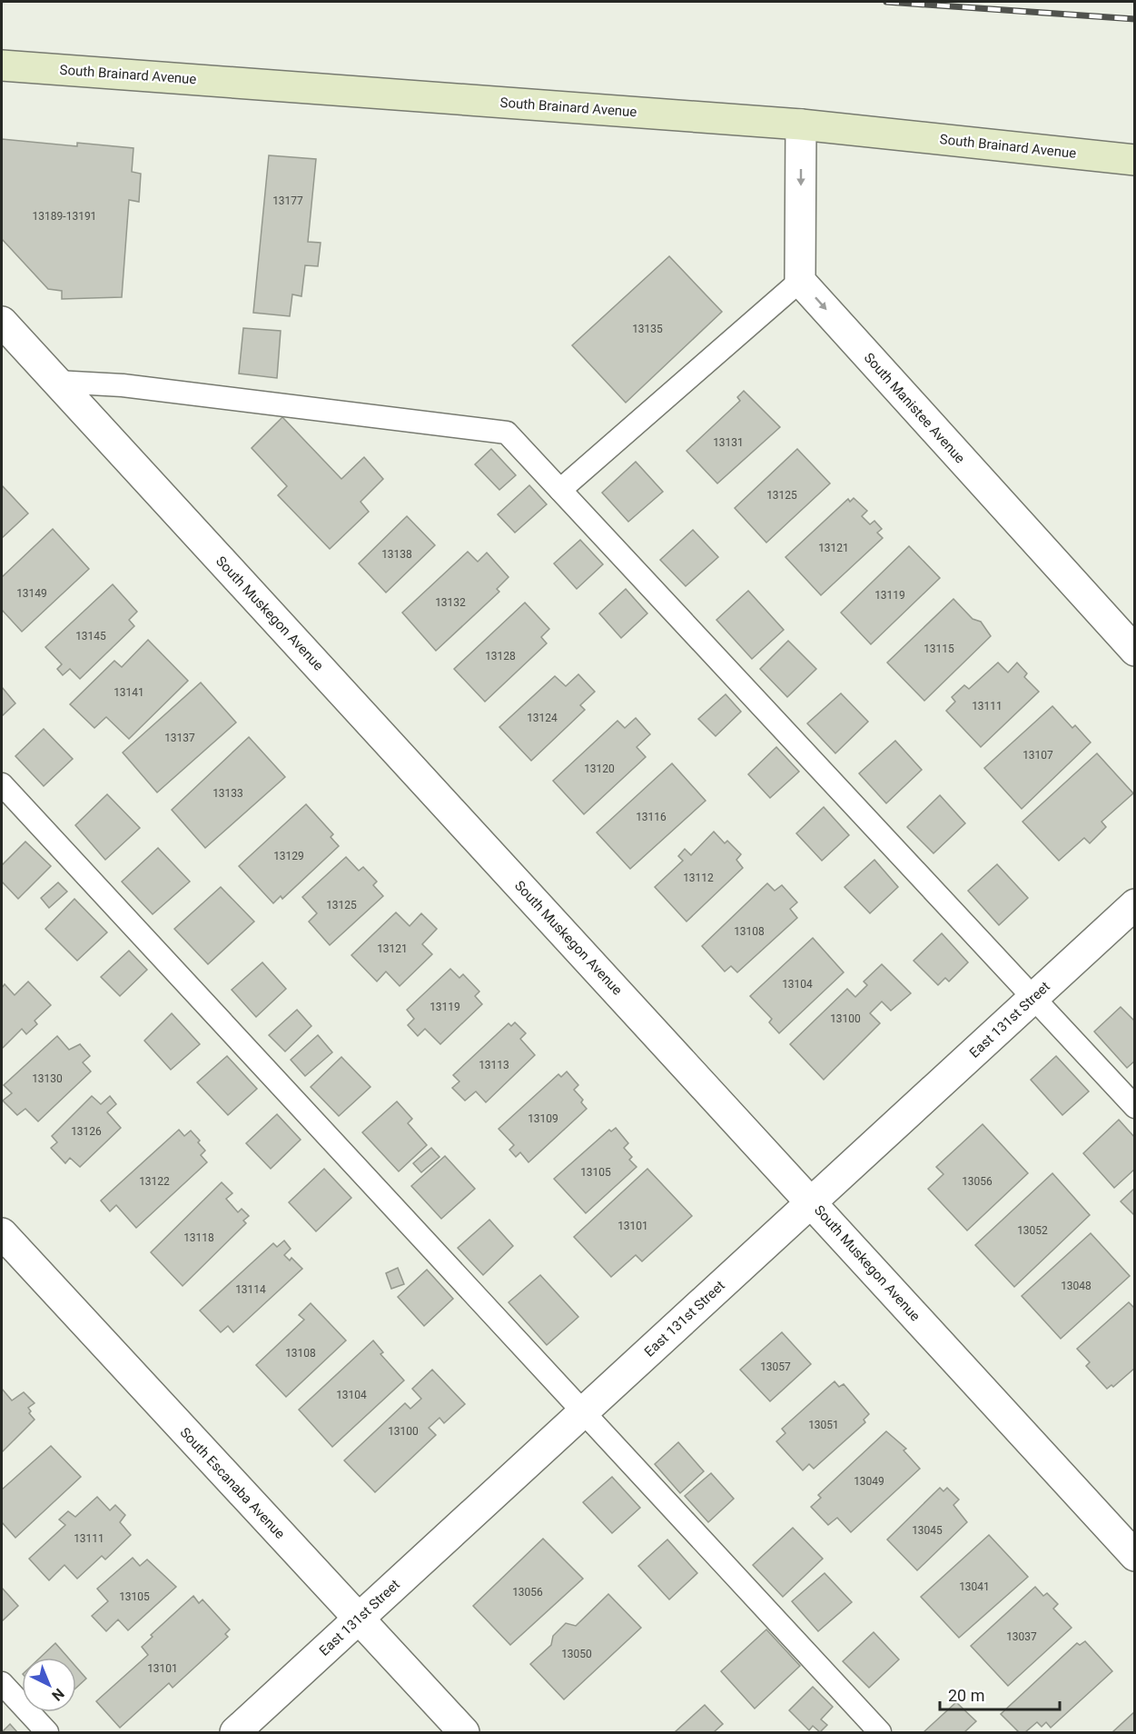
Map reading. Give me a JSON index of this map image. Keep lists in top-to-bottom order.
{
  "streets": {
    "main road": ["South Brainard Avenue"],
    "street": [
      "South Manistee Avenue",
      "South Muskegon Avenue",
      "East 131st Street",
      "South Escanaba Avenue"
    ]
  },
  "crossings": [
    ["South Muskegon Avenue", "East 131st Street"],
    ["East 131st Street", "South Escanaba Avenue"]
  ],
  "one_way": ["South Manistee Avenue"],
  "house_numbers": [
    "13177",
    "13189-13191",
    "13135",
    "13131",
    "13125",
    "13121",
    "13138",
    "13149",
    "13119",
    "13132",
    "13145",
    "13115",
    "13128",
    "13141",
    "13111",
    "13124",
    "13137",
    "13107",
    "13120",
    "13133",
    "13116",
    "13129",
    "13112",
    "13125",
    "13108",
    "13121",
    "13104",
    "13119",
    "13100",
    "13113",
    "13130",
    "13109",
    "13126",
    "13105",
    "13122",
    "13056",
    "13101",
    "13052",
    "13118",
    "13048",
    "13114",
    "13108",
    "13057",
    "13104",
    "13051",
    "13100",
    "13049",
    "13045",
    "13111",
    "13041",
    "13056",
    "13105",
    "13037",
    "13050",
    "13101"
  ],
  "scale_bar": "20 m",
  "north": "bottom right"
}
